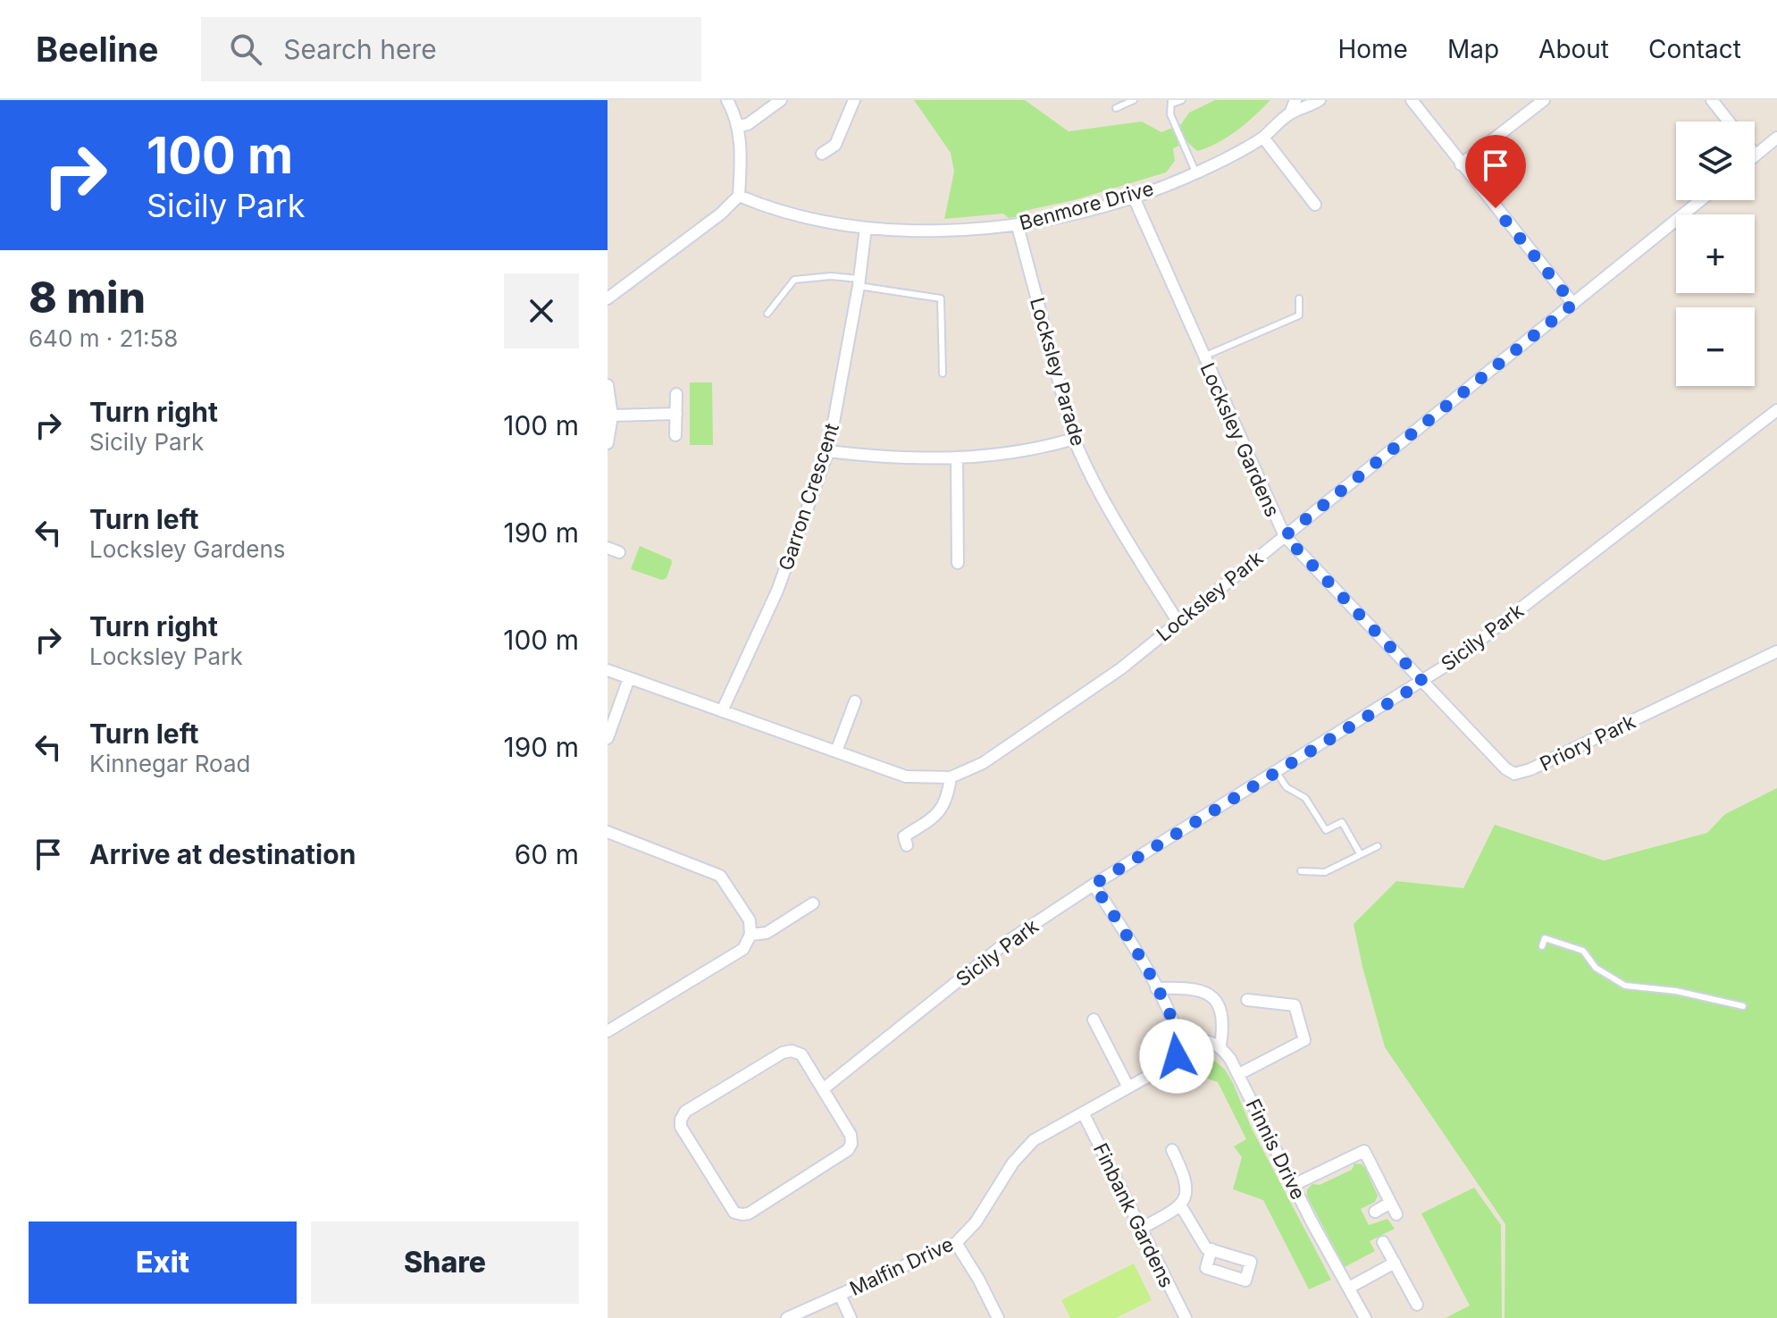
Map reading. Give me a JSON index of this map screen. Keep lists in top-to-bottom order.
{
  "streets": {
    "street": [
      "Benmore Drive",
      "Locksley Parade",
      "Locksley Gardens",
      "Garron Crescent",
      "Locksley Park",
      "Sicily Park",
      "Priory Park",
      "Finnis Drive",
      "Finbank Gardens",
      "Malfin Drive"
    ]
  },
  "crossings": [
    ["Benmore Drive", "Locksley Parade"],
    ["Benmore Drive", "Locksley Gardens"],
    ["Benmore Drive", "Garron Crescent"],
    ["Locksley Parade", "Locksley Park"],
    ["Locksley Gardens", "Locksley Park"],
    ["Locksley Gardens", "Sicily Park"],
    ["Locksley Gardens", "Priory Park"],
    ["Garron Crescent", "Locksley Park"],
    ["Sicily Park", "Priory Park"],
    ["Finbank Gardens", "Malfin Drive"]
  ],
  "page": {
    "header": "Beeline",
    "search": "Search here",
    "nav": [
      "Home",
      "Map",
      "About",
      "Contact"
    ],
    "turn": ["100 m", "Sicily Park"],
    "map_buttons": ["+", "−"],
    "heading": ["8 min", "640 m · 21:58"],
    "list": [
      {
        "name": "Turn right",
        "note": "Sicily Park",
        "value": "100 m"
      },
      {
        "name": "Turn left",
        "note": "Locksley Gardens",
        "value": "190 m"
      },
      {
        "name": "Turn right",
        "note": "Locksley Park",
        "value": "100 m"
      },
      {
        "name": "Turn left",
        "note": "Kinnegar Road",
        "value": "190 m"
      },
      {
        "name": "Arrive at destination",
        "value": "60 m"
      }
    ],
    "buttons": ["Exit", "Share"]
  }
}
